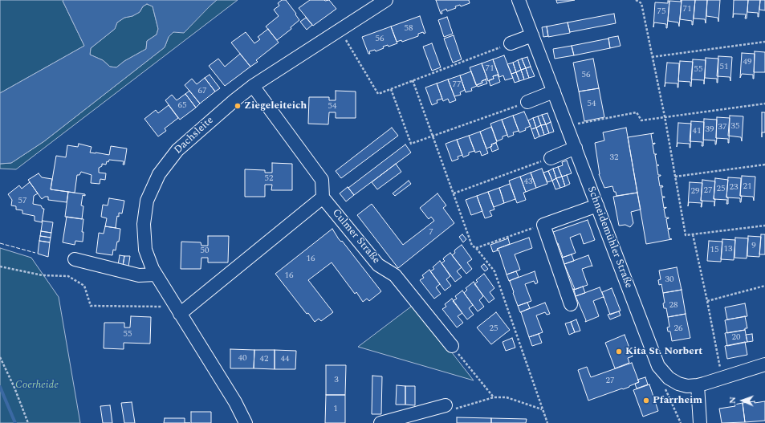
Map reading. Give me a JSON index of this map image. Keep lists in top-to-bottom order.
{
  "streets": {
    "street": ["Dachsleite", "Culmer Straße", "Schneidemühler Straße"]
  },
  "parks": ["Coerheide"],
  "places": ["Ziegeleiteich", "Kita St. Norbert", "Pfarrheim"],
  "house_numbers": [
    "71",
    "75",
    "58",
    "56",
    "49",
    "51",
    "71",
    "55",
    "56",
    "77",
    "67",
    "54",
    "65",
    "54",
    "35",
    "37",
    "39",
    "41",
    "32",
    "52",
    "43",
    "21",
    "23",
    "25",
    "27",
    "29",
    "57",
    "7",
    "9",
    "13",
    "15",
    "50",
    "16",
    "16",
    "30",
    "28",
    "25",
    "26",
    "55",
    "20",
    "40",
    "42",
    "44",
    "3",
    "27",
    "1"
  ],
  "north": "left"
}
